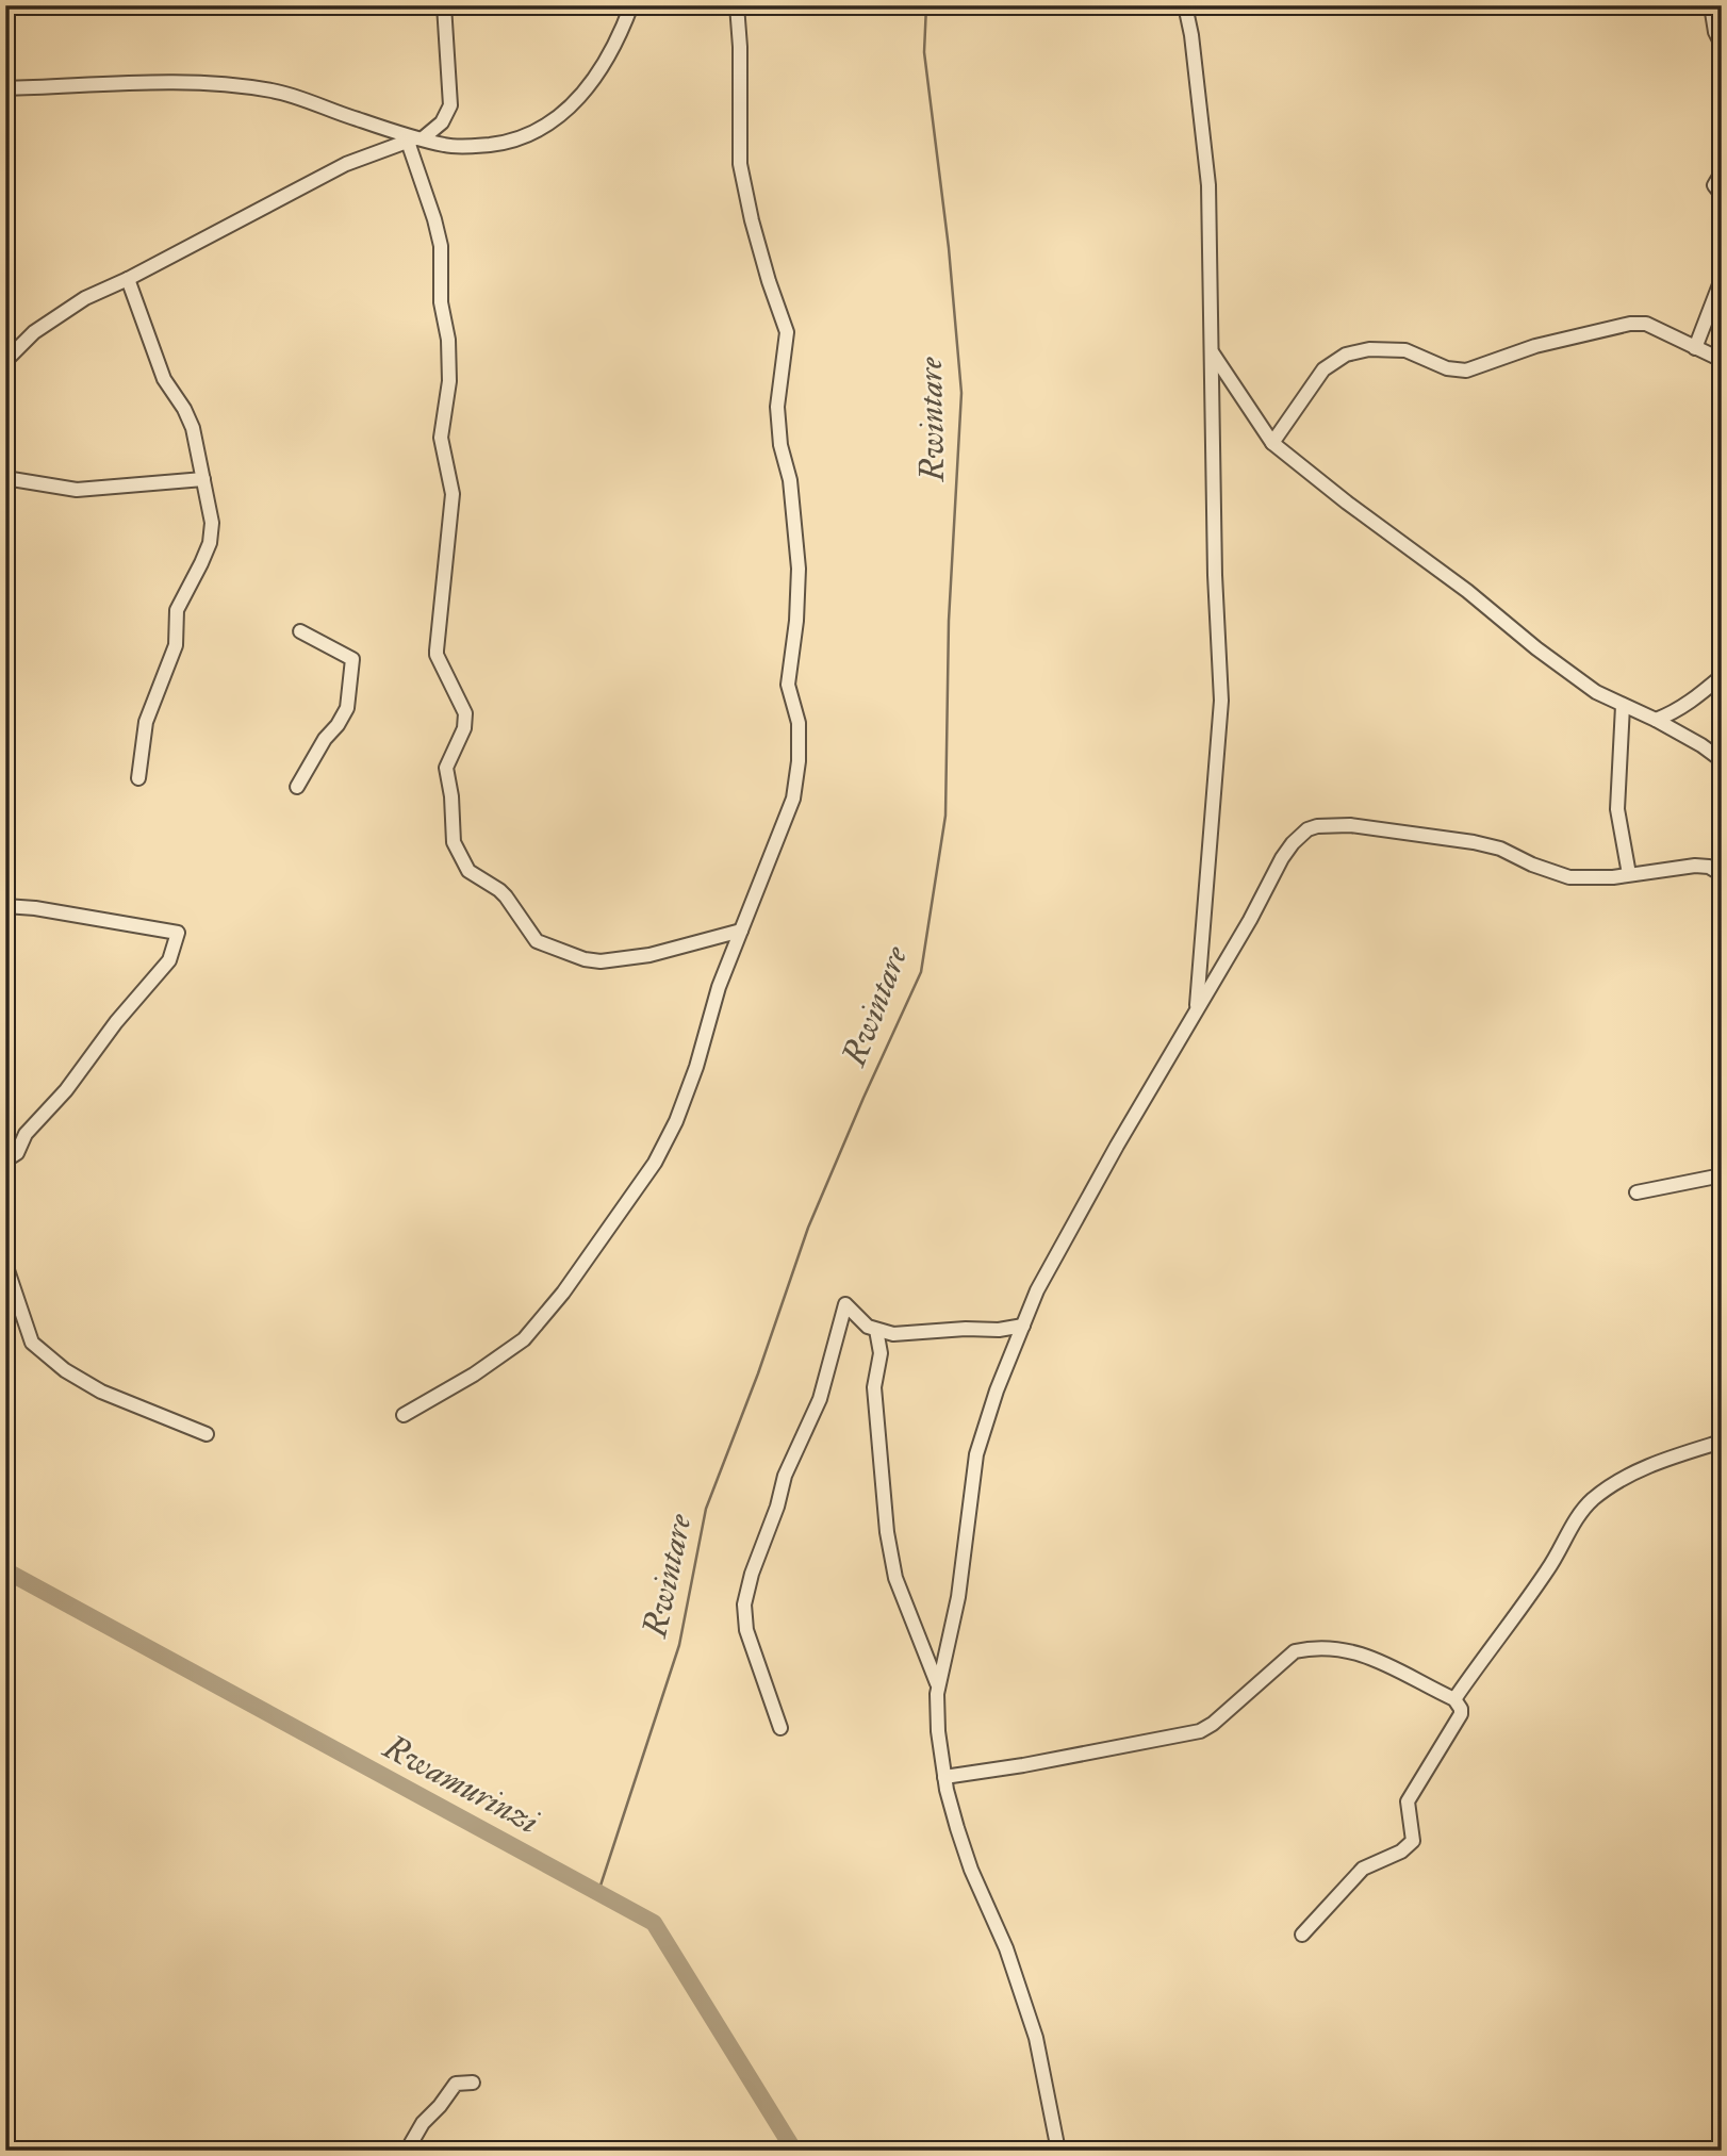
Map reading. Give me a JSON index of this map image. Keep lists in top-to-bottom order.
{
  "water": ["Rwintare", "Rwamurinzi"]
}
